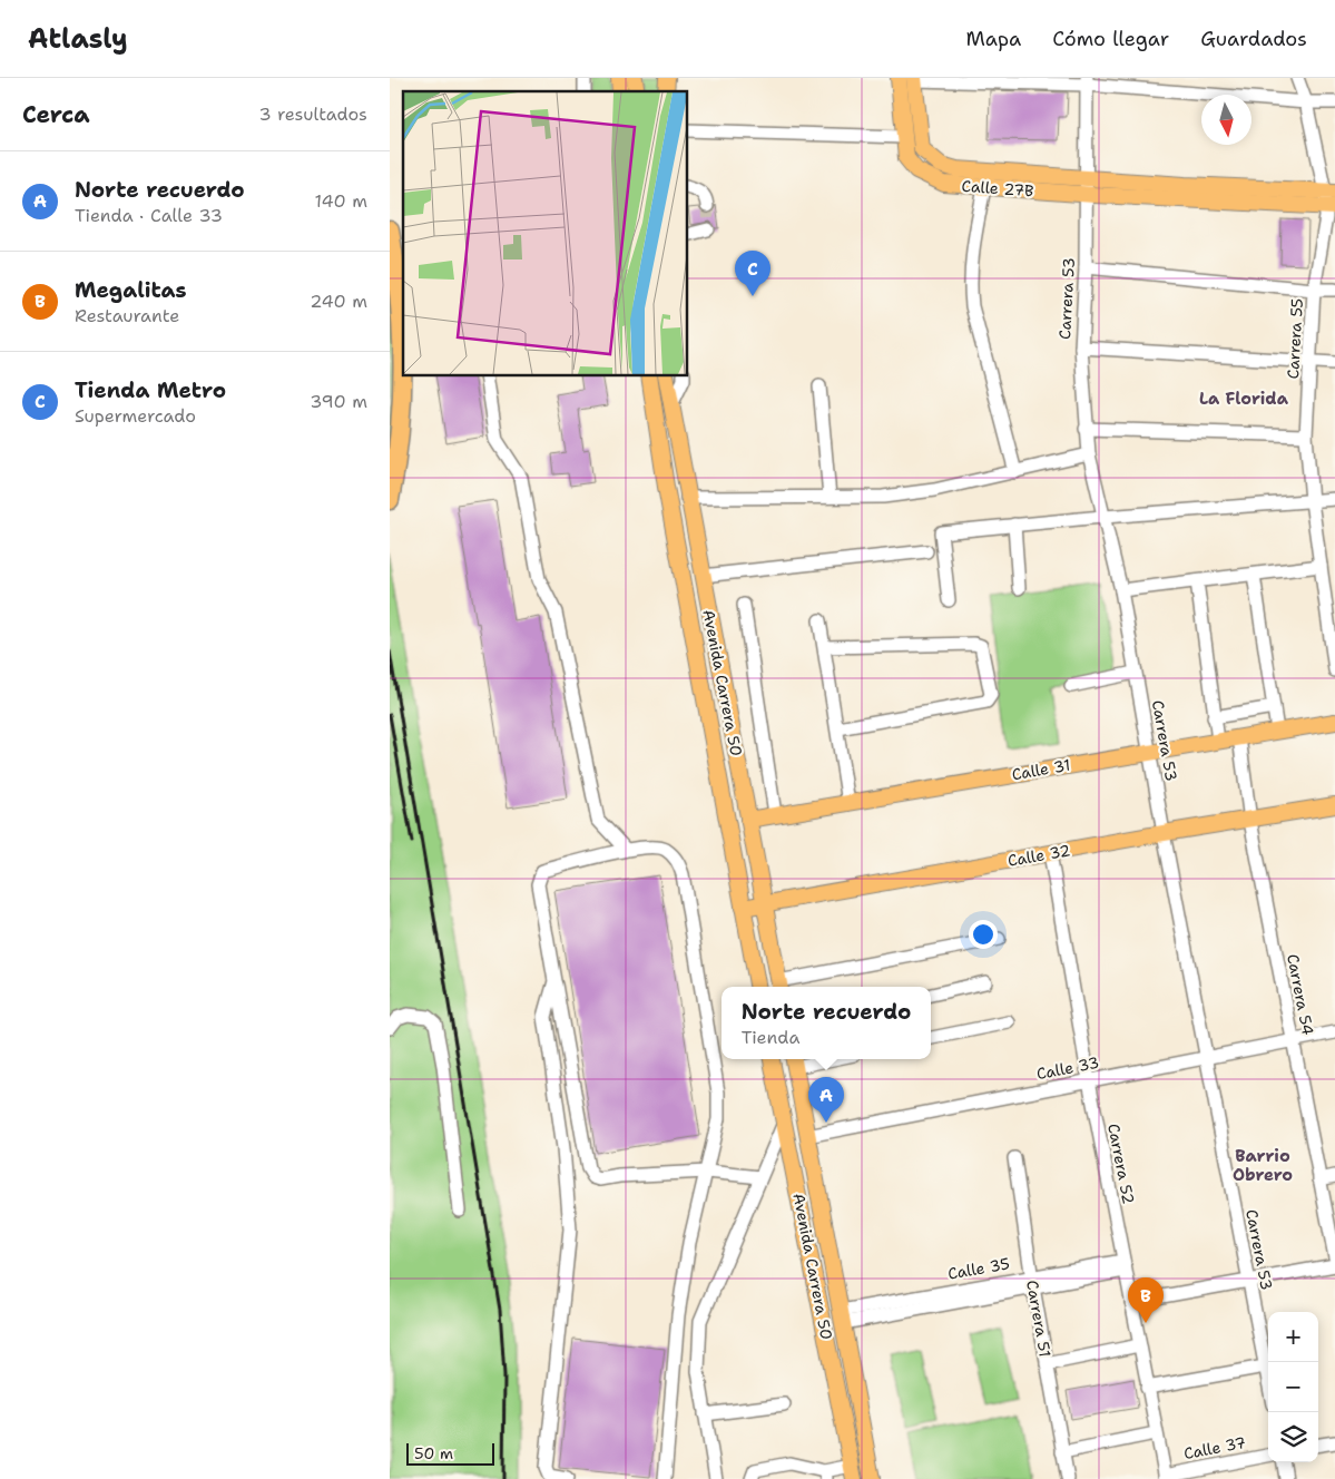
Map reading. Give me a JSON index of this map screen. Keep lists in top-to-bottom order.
{
  "streets": {
    "main road": [
      "Calle 27B",
      "Avenida Carrera 50",
      "Calle 31",
      "Calle 32"
    ],
    "street": [
      "Carrera 53",
      "Carrera 55",
      "Carrera 54",
      "Calle 33",
      "Carrera 52",
      "Calle 35",
      "Carrera 51",
      "Calle 37"
    ]
  },
  "crossings": [
    ["Calle 27B", "Carrera 53"],
    ["Calle 27B", "Carrera 55"],
    ["Carrera 53", "Calle 31"],
    ["Carrera 53", "Calle 32"],
    ["Carrera 53", "Calle 33"],
    ["Avenida Carrera 50", "Calle 31"],
    ["Avenida Carrera 50", "Calle 32"],
    ["Avenida Carrera 50", "Calle 33"],
    ["Avenida Carrera 50", "Calle 35"],
    ["Calle 31", "Carrera 54"],
    ["Calle 32", "Carrera 54"],
    ["Calle 32", "Carrera 52"],
    ["Carrera 54", "Calle 33"],
    ["Calle 33", "Carrera 52"],
    ["Carrera 52", "Calle 35"],
    ["Carrera 52", "Calle 37"],
    ["Calle 35", "Carrera 51"]
  ],
  "districts": ["La Florida", "Barrio Obrero"],
  "scale_bar": "50 m",
  "north": "bottom",
  "page": {
    "header": "Atlasly",
    "nav": ["Mapa", "Cómo llegar", "Guardados"],
    "heading": ["Cerca", "3 resultados"],
    "list": [
      {
        "mark": "A",
        "name": "Norte recuerdo",
        "note": "Tienda · Calle 33",
        "value": "140 m"
      },
      {
        "mark": "B",
        "name": "Megalitas",
        "note": "Restaurante",
        "value": "240 m"
      },
      {
        "mark": "C",
        "name": "Tienda Metro",
        "note": "Supermercado",
        "value": "390 m"
      }
    ],
    "pins": ["C", "A", "B"],
    "popup": ["Norte recuerdo", "Tienda"],
    "map_buttons": ["+", "−"],
    "scale": "50 m"
  }
}
